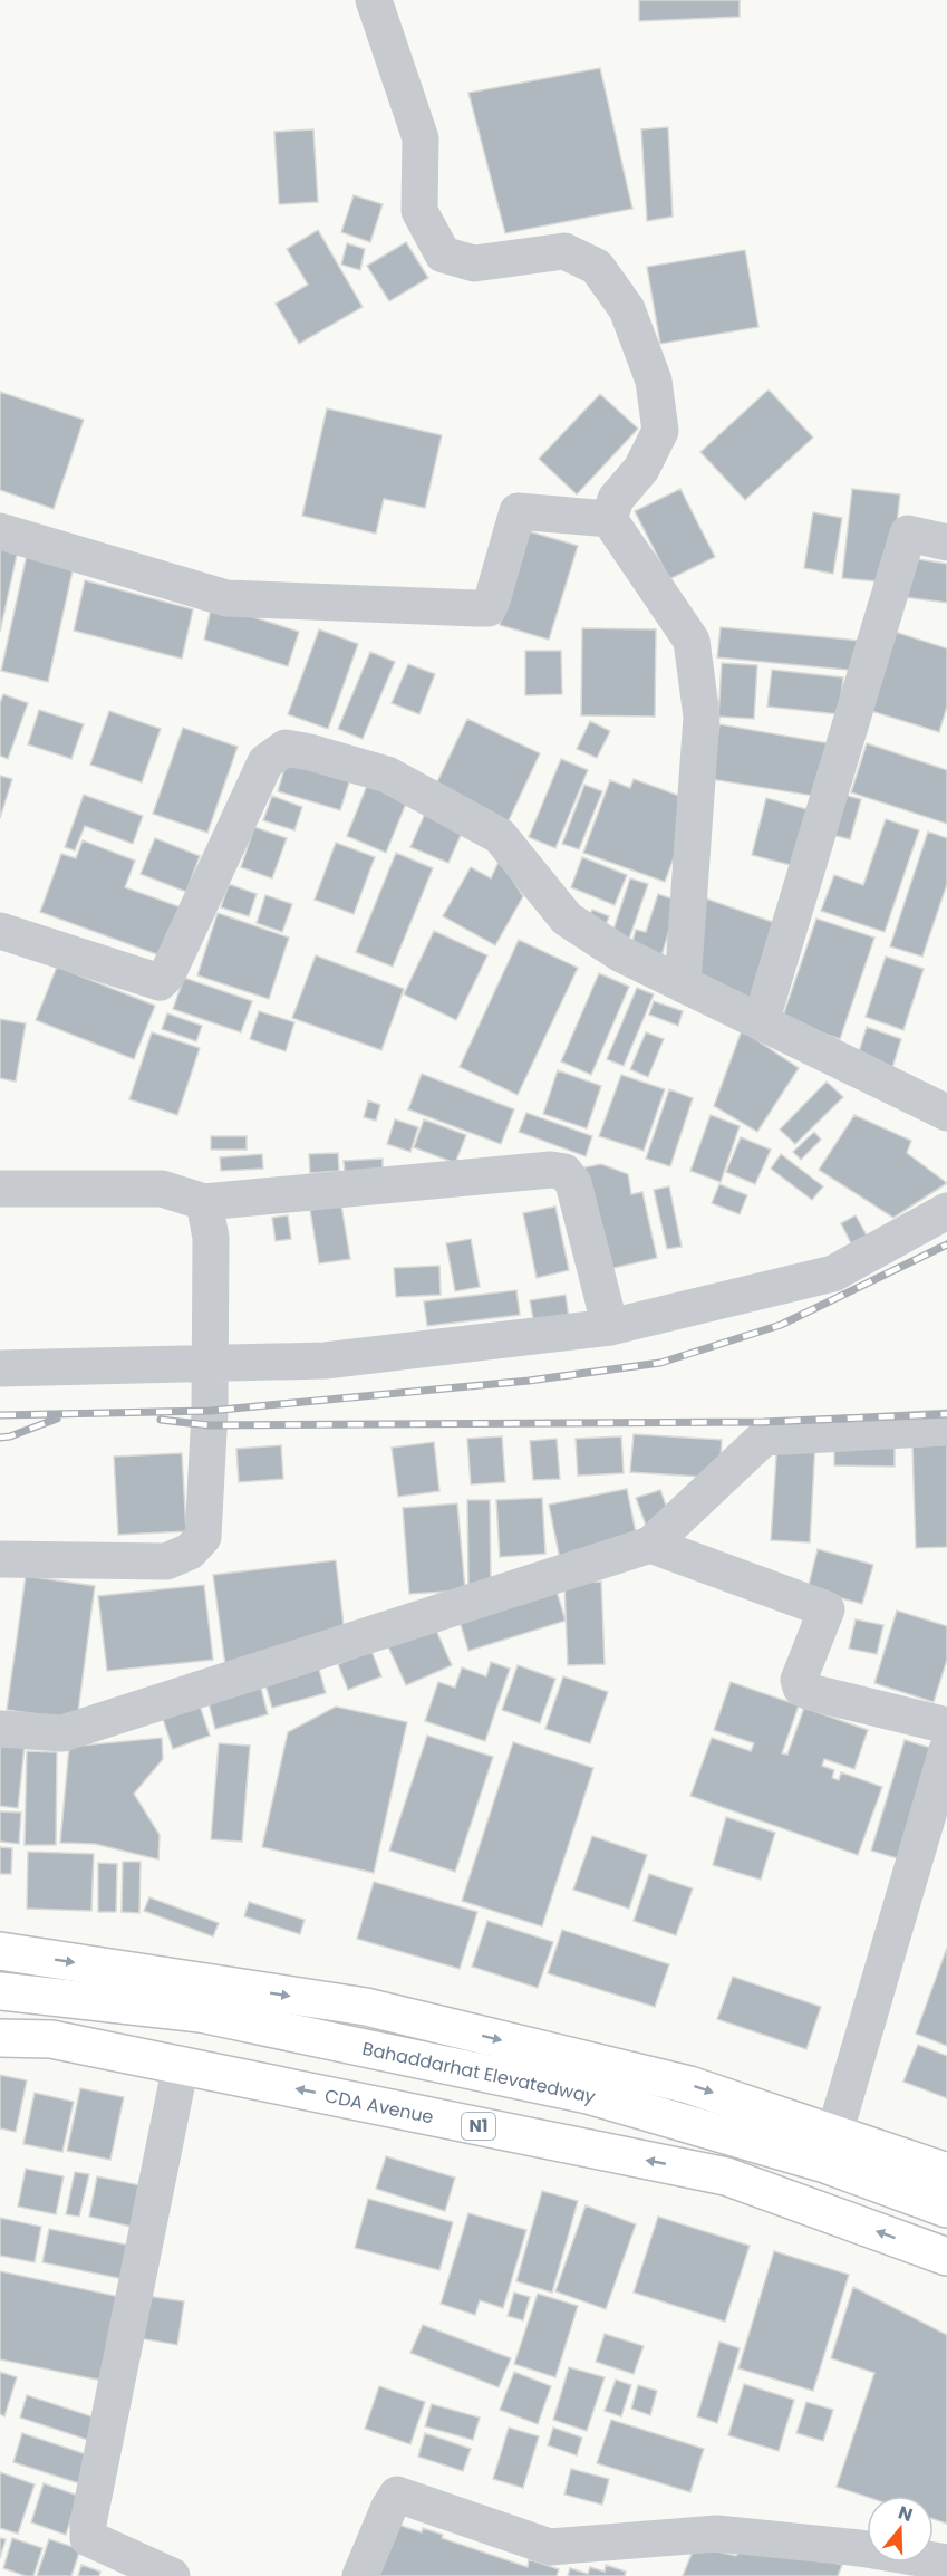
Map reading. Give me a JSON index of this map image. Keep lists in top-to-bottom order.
{
  "streets": {
    "highway": ["Bahaddarhat Elevatedway", "CDA Avenue", "N1"]
  },
  "north": "top"
}
